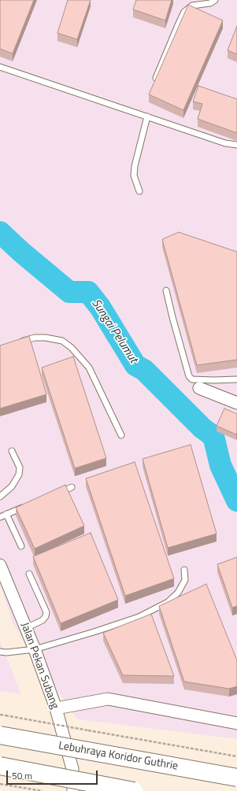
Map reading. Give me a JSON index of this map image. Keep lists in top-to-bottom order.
{
  "streets": {
    "highway": ["Lebuhraya Koridor Guthrie"],
    "street": ["Jalan Pekan Subang"]
  },
  "water": ["Sungai Pelumut"],
  "scale_bar": "50 m"
}
